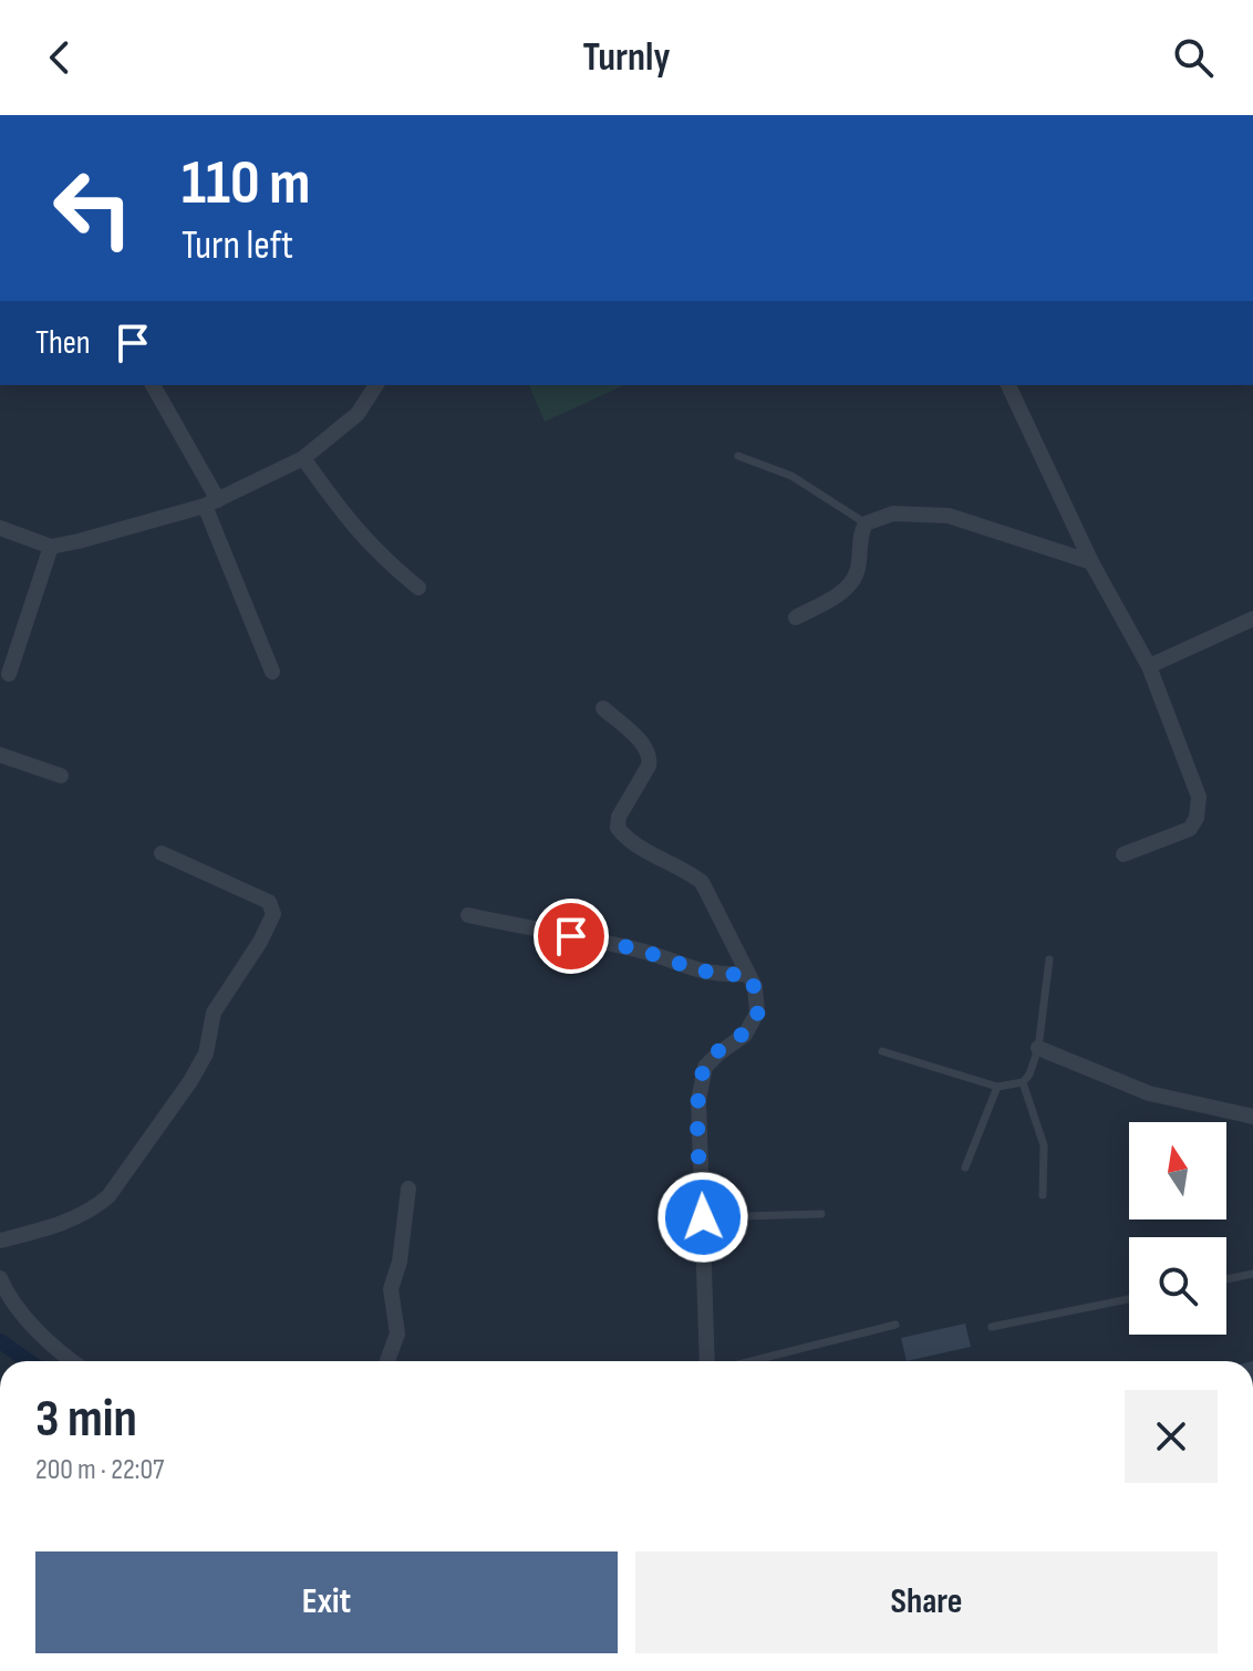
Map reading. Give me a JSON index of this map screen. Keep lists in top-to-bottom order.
{
  "north": "top",
  "page": {
    "header": "Turnly",
    "turn": ["110 m", "Turn left"],
    "then": "Then",
    "heading": ["3 min", "200 m · 22:07"],
    "buttons": ["Exit", "Share"]
  }
}
